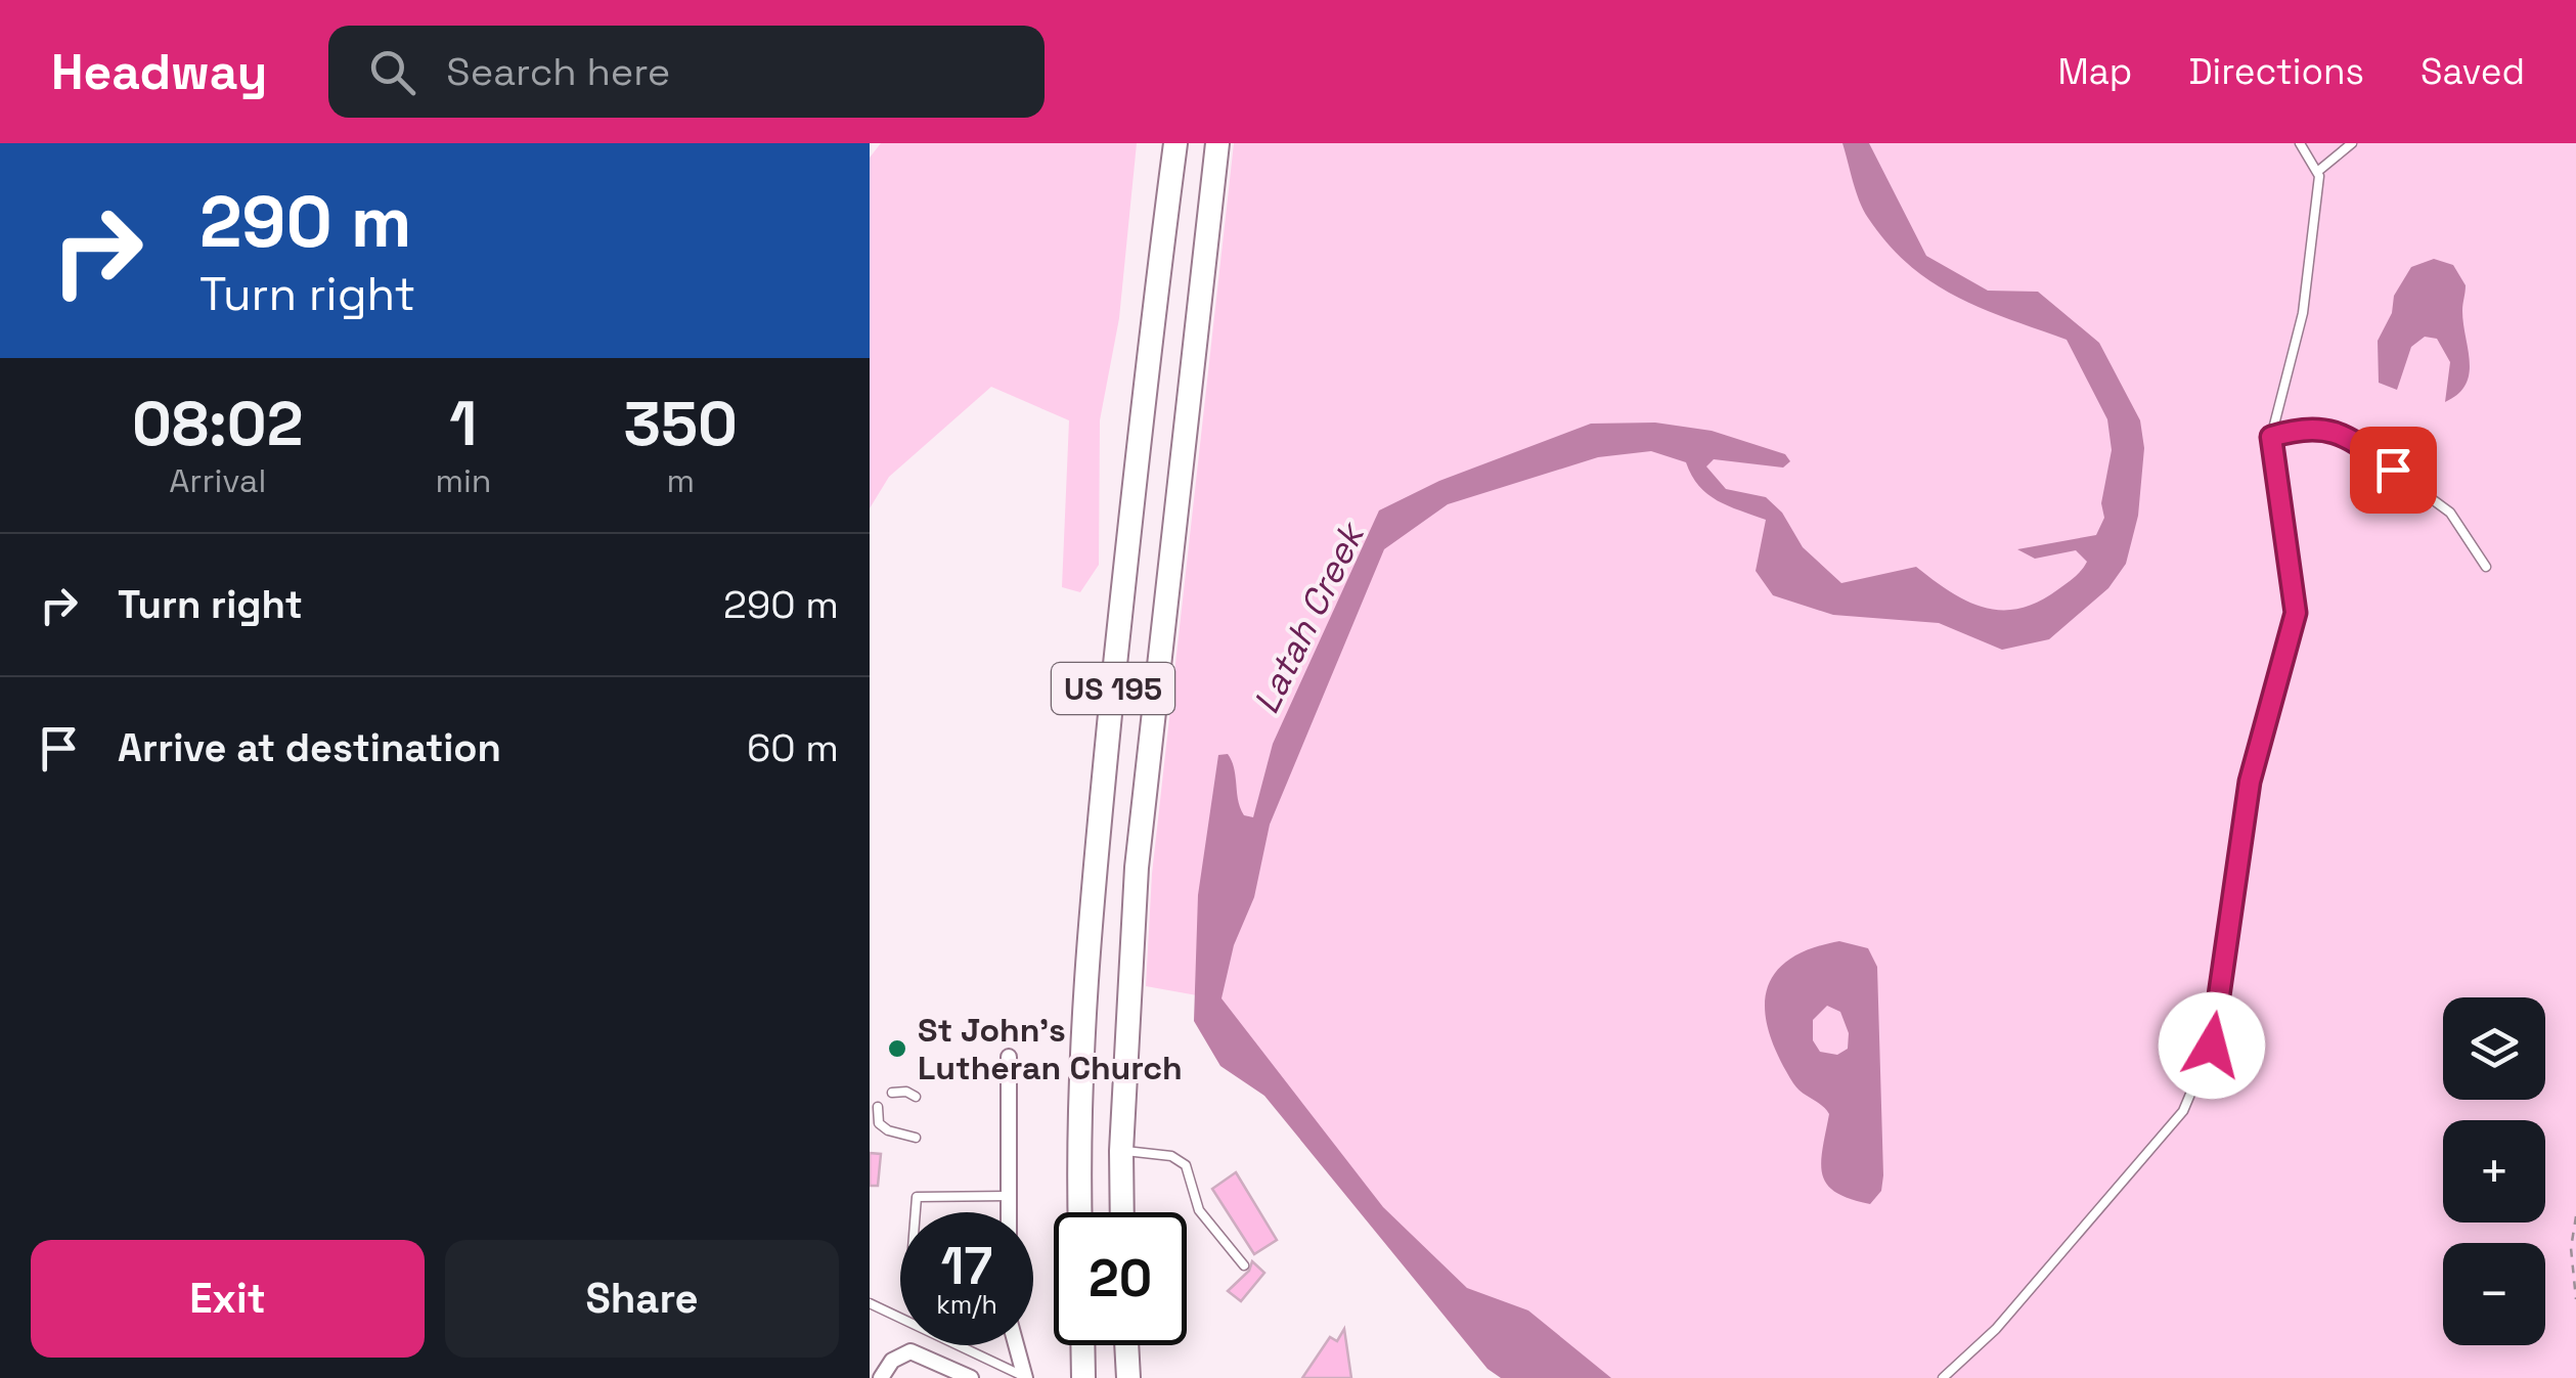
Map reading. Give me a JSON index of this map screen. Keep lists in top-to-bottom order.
{
  "streets": {
    "highway": ["US 195"]
  },
  "water": ["Latah Creek"],
  "places": ["St John's Lutheran Church"],
  "page": {
    "header": "Headway",
    "search": "Search here",
    "nav": ["Map", "Directions", "Saved"],
    "turn": ["290 m", "Turn right"],
    "eta": [
      "08:02",
      "Arrival",
      "1",
      "min",
      "350",
      "m"
    ],
    "list": [
      {
        "name": "Turn right",
        "value": "290 m"
      },
      {
        "name": "Arrive at destination",
        "value": "60 m"
      }
    ],
    "map_buttons": ["+", "−"],
    "speed": "17 km/h",
    "limit": "20",
    "buttons": ["Exit", "Share"]
  }
}
